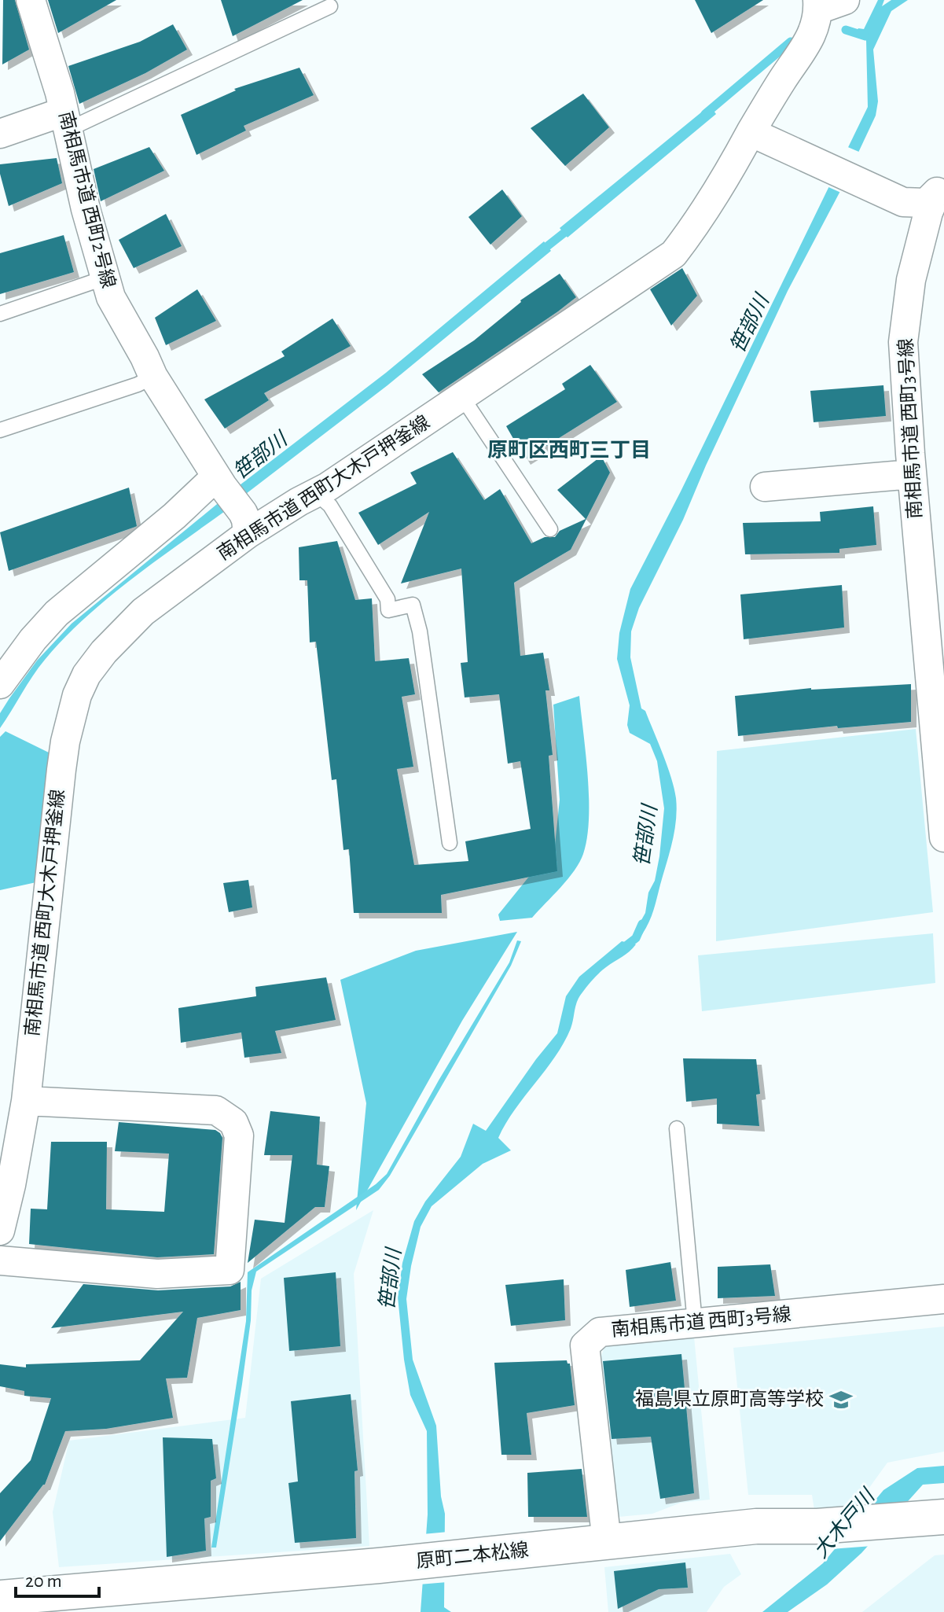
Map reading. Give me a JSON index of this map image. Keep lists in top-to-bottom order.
{
  "streets": {
    "main road": ["原町二本松線"],
    "street": ["南相馬市道 西町2号線", "南相馬市道 西町3号線", "南相馬市道 西町大木戸押釜線"]
  },
  "crossings": [
    ["南相馬市道 西町2号線", "南相馬市道 西町大木戸押釜線"],
    ["南相馬市道 西町3号線", "南相馬市道 西町大木戸押釜線"],
    ["南相馬市道 西町3号線", "原町二本松線"]
  ],
  "districts": ["原町区西町三丁目"],
  "water": ["笹部川", "大木戸川"],
  "places": {
    "school or university": ["福島県立原町高等学校"]
  },
  "scale_bar": "20 m"
}
